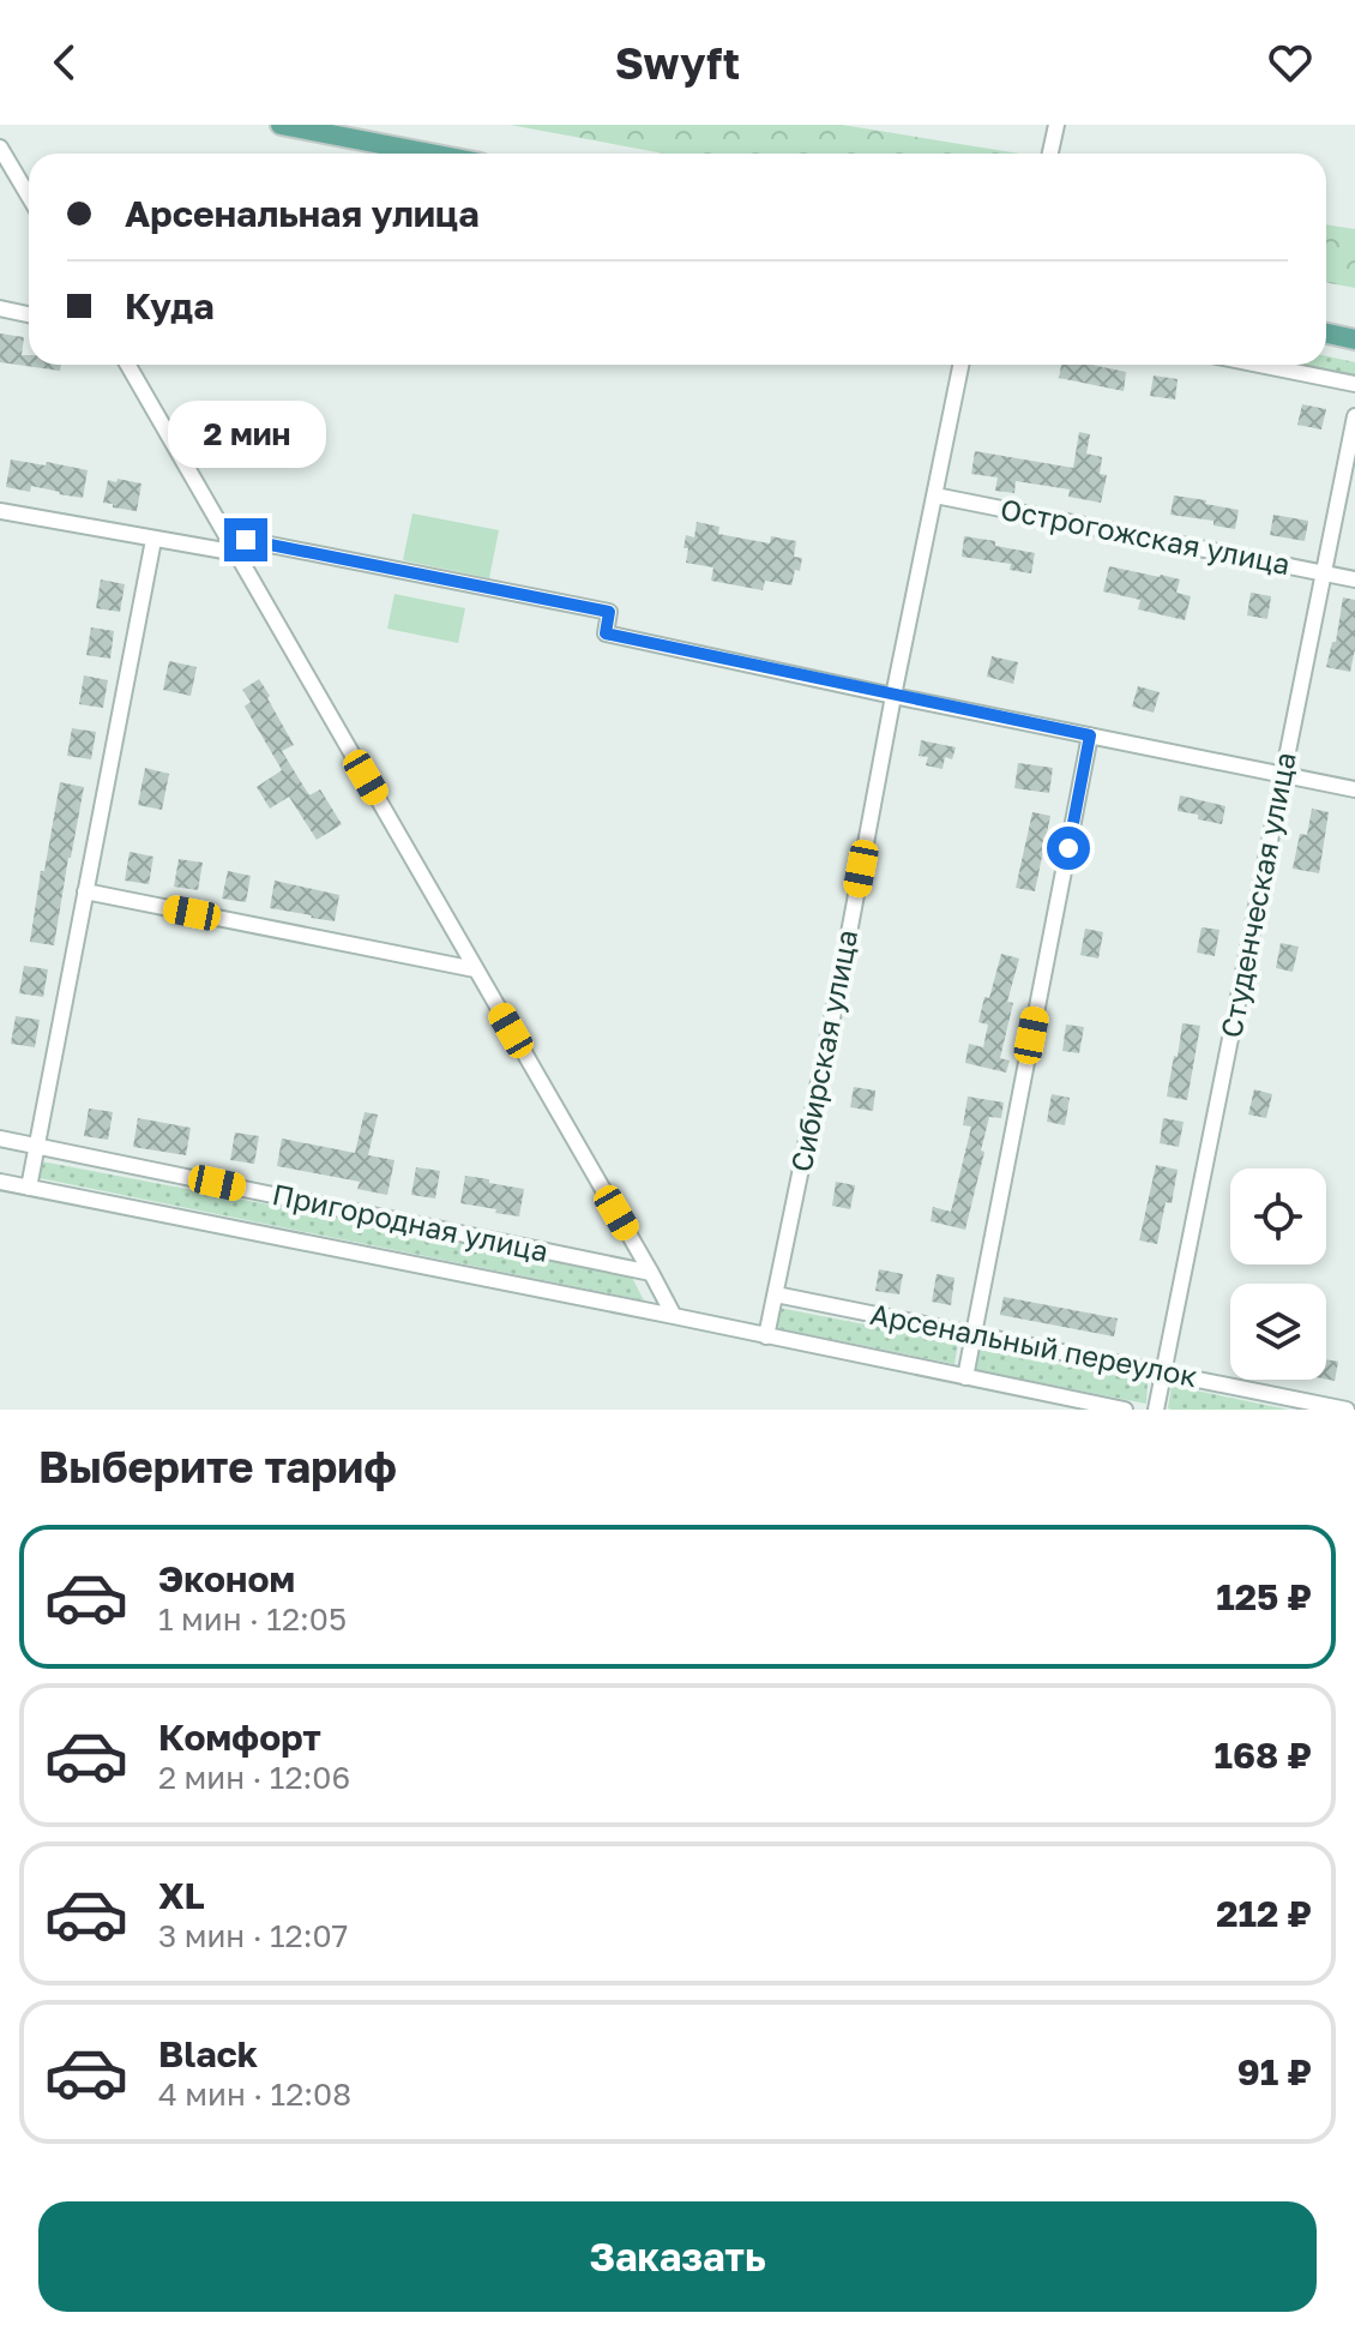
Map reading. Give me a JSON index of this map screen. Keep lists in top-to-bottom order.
{
  "streets": {
    "street": [
      "Острогожская улица",
      "Студенческая улица",
      "Сибирская улица",
      "Пригородная улица",
      "Арсенальный переулок"
    ]
  },
  "crossings": [
    ["Острогожская улица", "Студенческая улица"],
    ["Острогожская улица", "Сибирская улица"],
    ["Студенческая улица", "Арсенальный переулок"],
    ["Сибирская улица", "Арсенальный переулок"]
  ],
  "page": {
    "header": "Swyft",
    "banner": ["Арсенальная улица", "Куда"],
    "bubble": "2 мин",
    "heading": "Выберите тариф",
    "list": [
      {
        "name": "Эконом",
        "note": "1 мин · 12:05",
        "value": "125 ₽"
      },
      {
        "name": "Комфорт",
        "note": "2 мин · 12:06",
        "value": "168 ₽"
      },
      {
        "name": "XL",
        "note": "3 мин · 12:07",
        "value": "212 ₽"
      },
      {
        "name": "Black",
        "note": "4 мин · 12:08",
        "value": "91 ₽"
      }
    ],
    "buttons": "Заказать"
  }
}
